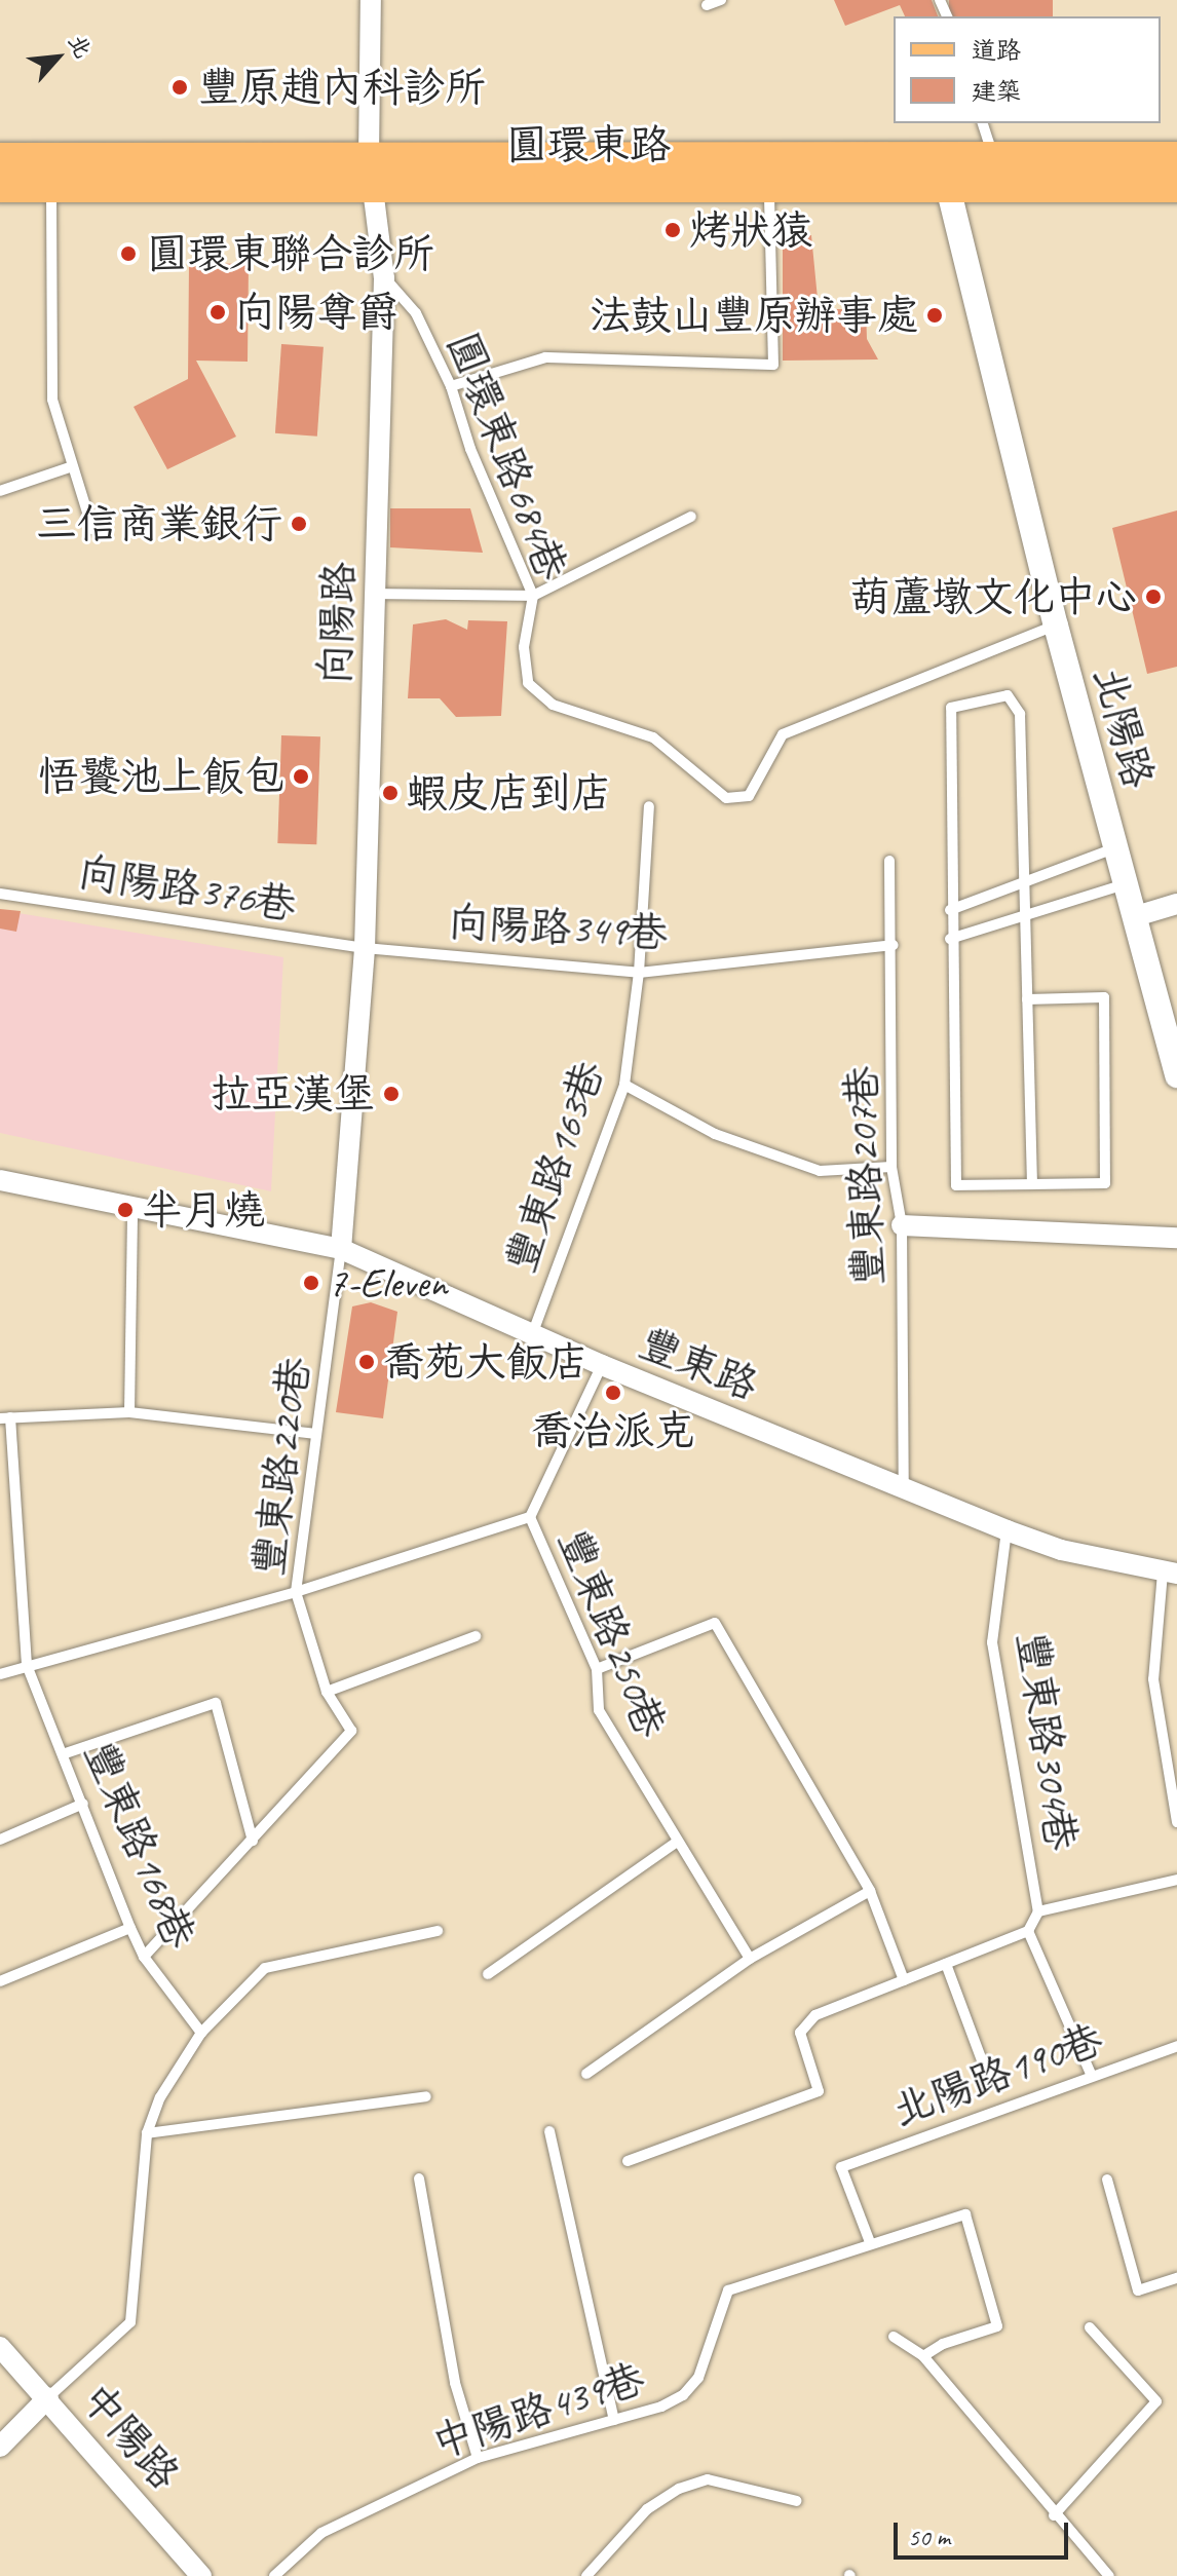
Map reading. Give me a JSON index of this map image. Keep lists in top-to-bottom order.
{
  "streets": {
    "main road": ["圓環東路"],
    "street": [
      "向陽路",
      "北陽路",
      "豐東路",
      "中陽路"
    ],
    "lane": [
      "圓環東路684巷",
      "向陽路376巷",
      "向陽路349巷",
      "豐東路163巷",
      "豐東路207巷",
      "豐東路220巷",
      "豐東路250巷",
      "豐東路304巷",
      "豐東路168巷",
      "北陽路190巷",
      "中陽路439巷"
    ]
  },
  "crossings": [
    ["圓環東路", "向陽路"],
    ["圓環東路", "北陽路"],
    ["圓環東路684巷", "向陽路"],
    ["圓環東路684巷", "北陽路"],
    ["向陽路", "向陽路376巷"],
    ["向陽路", "向陽路349巷"],
    ["向陽路", "豐東路"],
    ["向陽路", "豐東路220巷"],
    ["向陽路376巷", "向陽路349巷"],
    ["向陽路349巷", "豐東路163巷"],
    ["向陽路349巷", "豐東路207巷"],
    ["豐東路163巷", "豐東路"],
    ["豐東路207巷", "豐東路"],
    ["豐東路", "豐東路220巷"],
    ["豐東路", "豐東路250巷"],
    ["豐東路", "豐東路304巷"],
    ["北陽路190巷", "中陽路439巷"]
  ],
  "places": [
    "豐原趙內科診所",
    "烤狀猿",
    "圓環東聯合診所",
    "向陽尊爵",
    "法鼓山豐原辦事處",
    "三信商業銀行",
    "葫蘆墩文化中心",
    "悟饕池上飯包",
    "蝦皮店到店",
    "拉亞漢堡",
    "半月燒",
    "7-Eleven",
    "喬苑大飯店",
    "喬治派克"
  ],
  "legend": ["道路", "建築"],
  "scale_bar": "50 m",
  "north": "top right"
}
